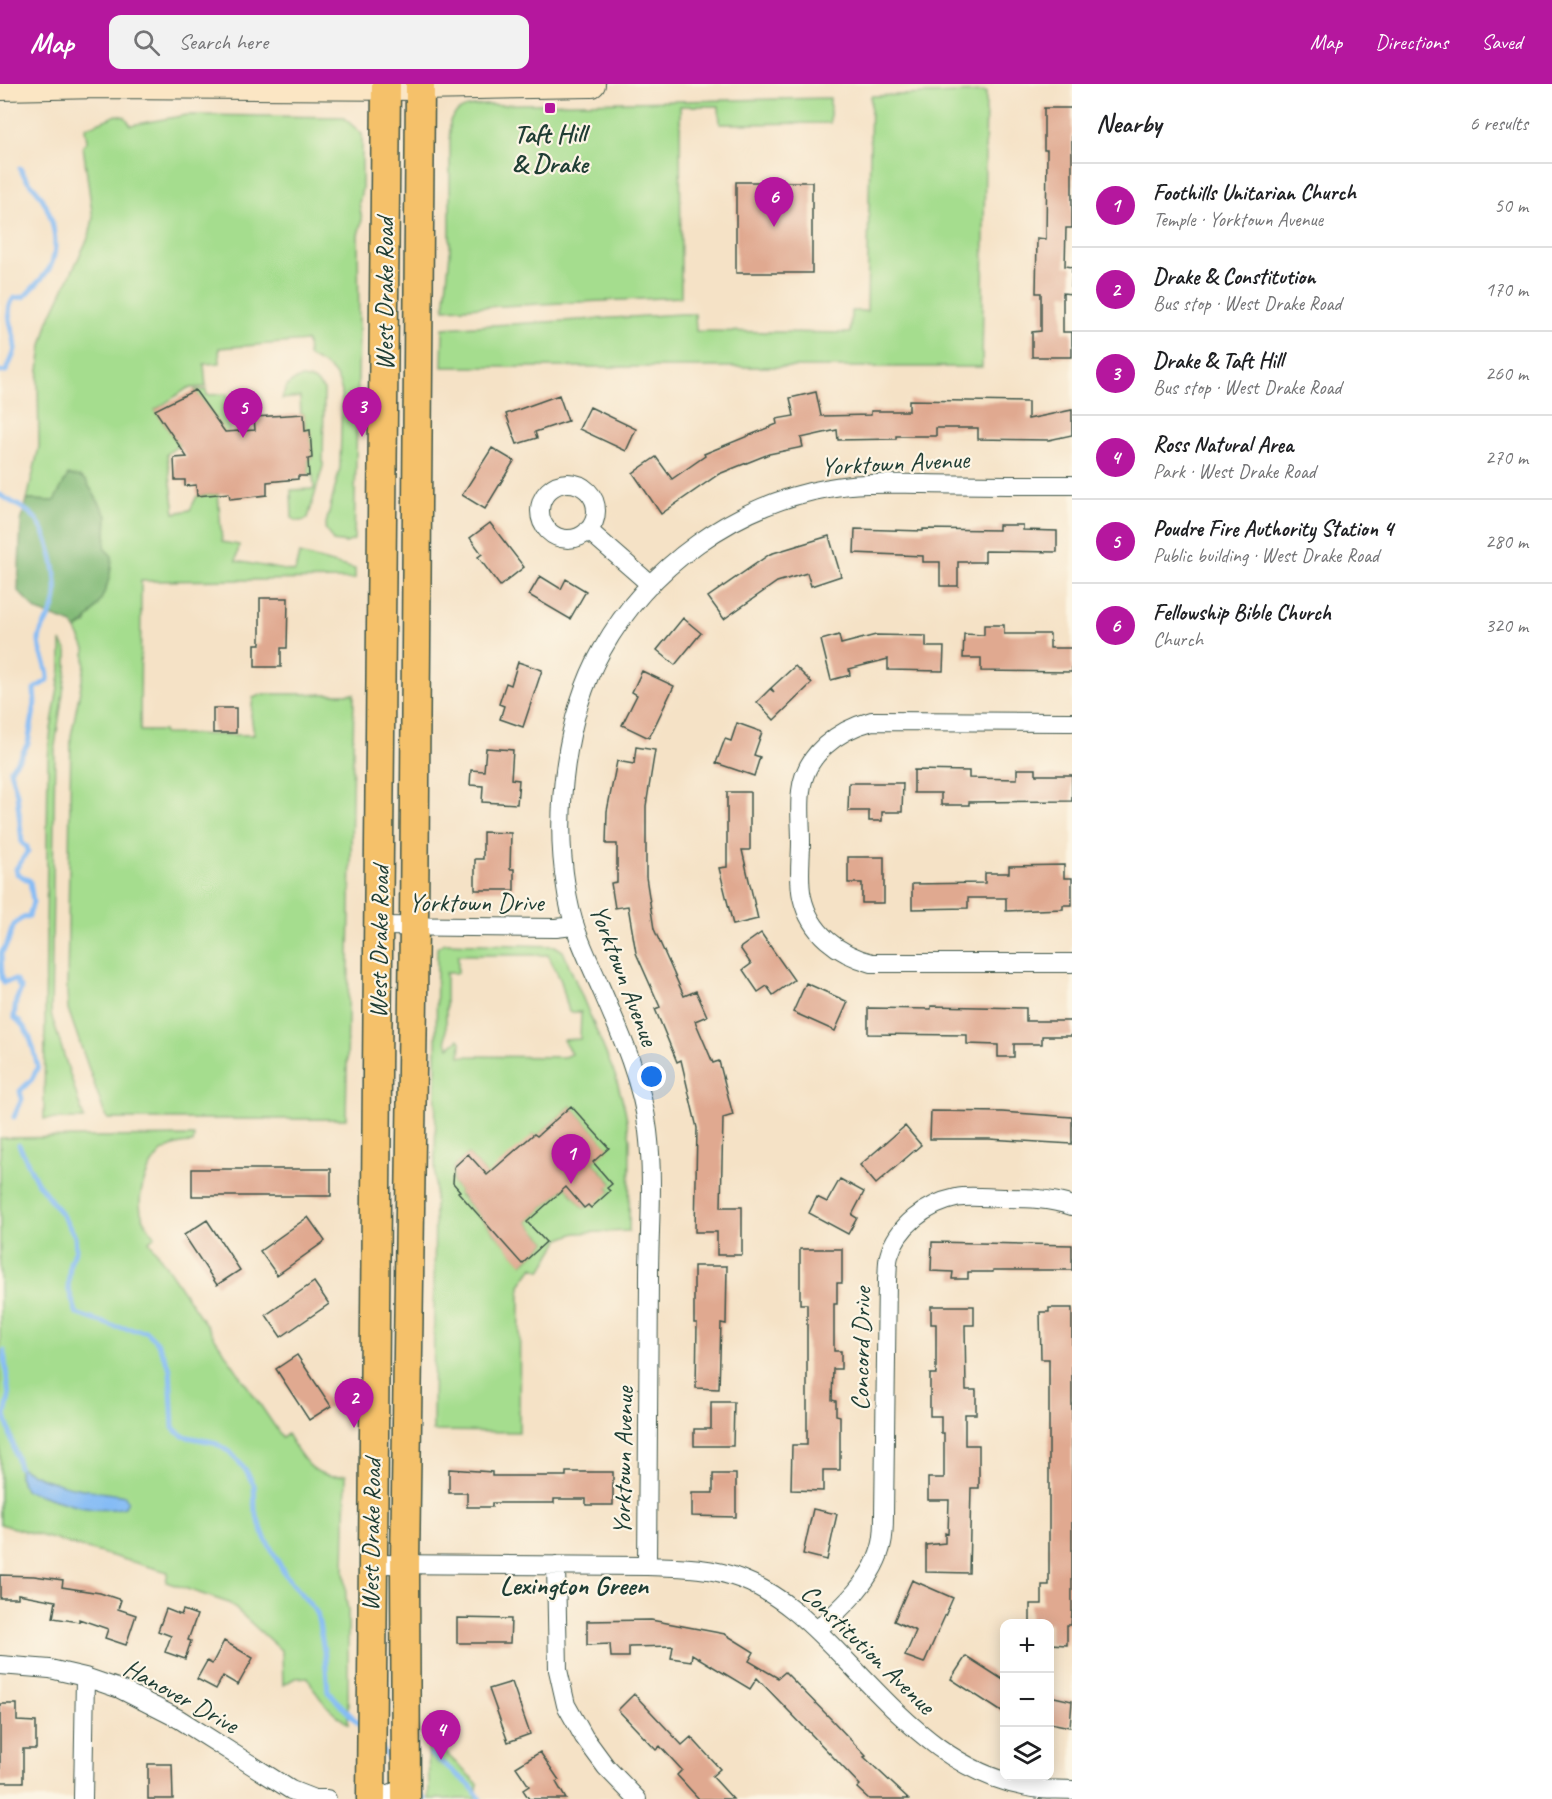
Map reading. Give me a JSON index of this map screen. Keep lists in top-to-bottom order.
{
  "streets": {
    "main road": ["West Drake Road"],
    "street": [
      "Yorktown Avenue",
      "Yorktown Drive",
      "Concord Drive",
      "Constitution Avenue",
      "Hanover Drive"
    ]
  },
  "crossings": [
    ["West Drake Road", "Yorktown Drive"],
    ["West Drake Road", "Constitution Avenue"],
    ["Yorktown Avenue", "Yorktown Drive"],
    ["Yorktown Avenue", "Constitution Avenue"],
    ["Concord Drive", "Constitution Avenue"]
  ],
  "districts": ["Lexington Green"],
  "places": {
    "transit": ["Taft Hill & Drake"]
  },
  "page": {
    "header": "Map",
    "search": "Search here",
    "nav": ["Map", "Directions", "Saved"],
    "heading": ["Nearby", "6 results"],
    "list": [
      {
        "mark": "1",
        "name": "Foothills Unitarian Church",
        "note": "Temple · Yorktown Avenue",
        "value": "50 m"
      },
      {
        "mark": "2",
        "name": "Drake & Constitution",
        "note": "Bus stop · West Drake Road",
        "value": "170 m"
      },
      {
        "mark": "3",
        "name": "Drake & Taft Hill",
        "note": "Bus stop · West Drake Road",
        "value": "260 m"
      },
      {
        "mark": "4",
        "name": "Ross Natural Area",
        "note": "Park · West Drake Road",
        "value": "270 m"
      },
      {
        "mark": "5",
        "name": "Poudre Fire Authority Station 4",
        "note": "Public building · West Drake Road",
        "value": "280 m"
      },
      {
        "mark": "6",
        "name": "Fellowship Bible Church",
        "note": "Church",
        "value": "320 m"
      }
    ],
    "pins": [
      "6",
      "3",
      "5",
      "1",
      "2",
      "4"
    ],
    "map_buttons": ["+", "−"]
  }
}
